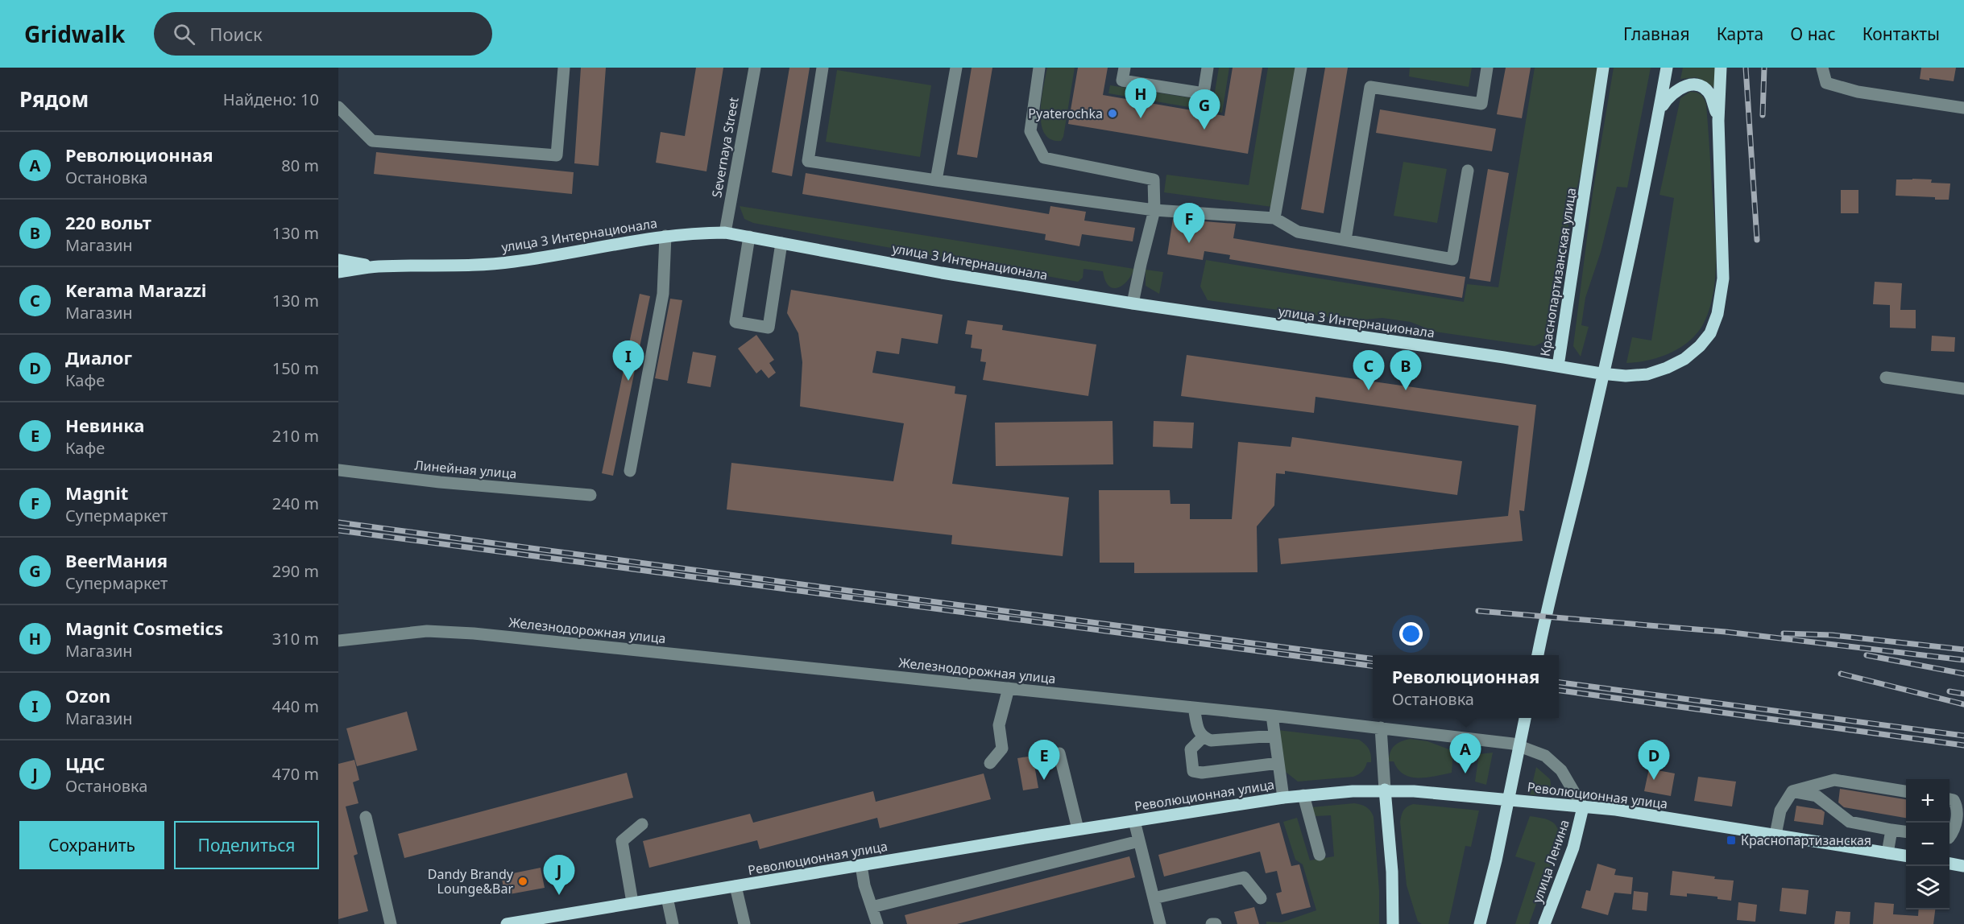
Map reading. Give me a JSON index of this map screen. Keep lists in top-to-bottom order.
{
  "streets": {
    "main road": [
      "улица 3 Интернационала",
      "Краснопартизанская улица",
      "Революционная улица",
      "улица Ленина"
    ],
    "street": ["Severnaya Street", "Линейная улица", "Железнодорожная улица"]
  },
  "crossings": [
    ["Severnaya Street", "улица 3 Интернационала"],
    ["улица 3 Интернационала", "Краснопартизанская улица"],
    ["Железнодорожная улица", "Революционная улица"],
    ["Железнодорожная улица", "улица Ленина"],
    ["Революционная улица", "улица Ленина"]
  ],
  "places": {
    "other": ["Pyaterochka", "Dandy Brandy Lounge&Bar"],
    "transit": ["Краснопартизанская"]
  },
  "page": {
    "header": "Gridwalk",
    "search": "Поиск",
    "nav": [
      "Главная",
      "Карта",
      "О нас",
      "Контакты"
    ],
    "heading": ["Рядом", "Найдено: 10"],
    "pins": [
      "H",
      "G",
      "F",
      "I",
      "B",
      "C",
      "A",
      "D",
      "E",
      "J"
    ],
    "list": [
      {
        "mark": "A",
        "name": "Революционная",
        "note": "Остановка",
        "value": "80 m"
      },
      {
        "mark": "B",
        "name": "220 вольт",
        "note": "Магазин",
        "value": "130 m"
      },
      {
        "mark": "C",
        "name": "Kerama Marazzi",
        "note": "Магазин",
        "value": "130 m"
      },
      {
        "mark": "D",
        "name": "Диалог",
        "note": "Кафе",
        "value": "150 m"
      },
      {
        "mark": "E",
        "name": "Невинка",
        "note": "Кафе",
        "value": "210 m"
      },
      {
        "mark": "F",
        "name": "Magnit",
        "note": "Супермаркет",
        "value": "240 m"
      },
      {
        "mark": "G",
        "name": "BeerМания",
        "note": "Супермаркет",
        "value": "290 m"
      },
      {
        "mark": "H",
        "name": "Magnit Cosmetics",
        "note": "Магазин",
        "value": "310 m"
      },
      {
        "mark": "I",
        "name": "Ozon",
        "note": "Магазин",
        "value": "440 m"
      },
      {
        "mark": "J",
        "name": "ЦДС",
        "note": "Остановка",
        "value": "470 m"
      }
    ],
    "popup": ["Революционная", "Остановка"],
    "map_buttons": ["+", "−"],
    "buttons": ["Сохранить", "Поделиться"]
  }
}
